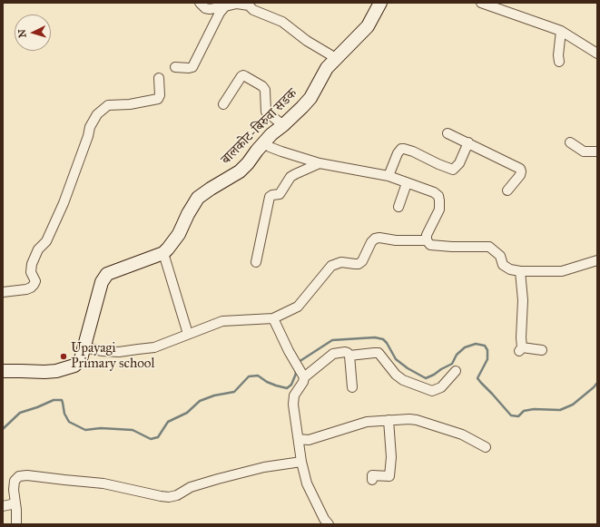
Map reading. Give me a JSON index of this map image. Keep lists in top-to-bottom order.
{
  "streets": {
    "main road": ["बालकोट-बिरुवा सडक"]
  },
  "places": ["Upayagi Primary school"],
  "north": "left"
}
